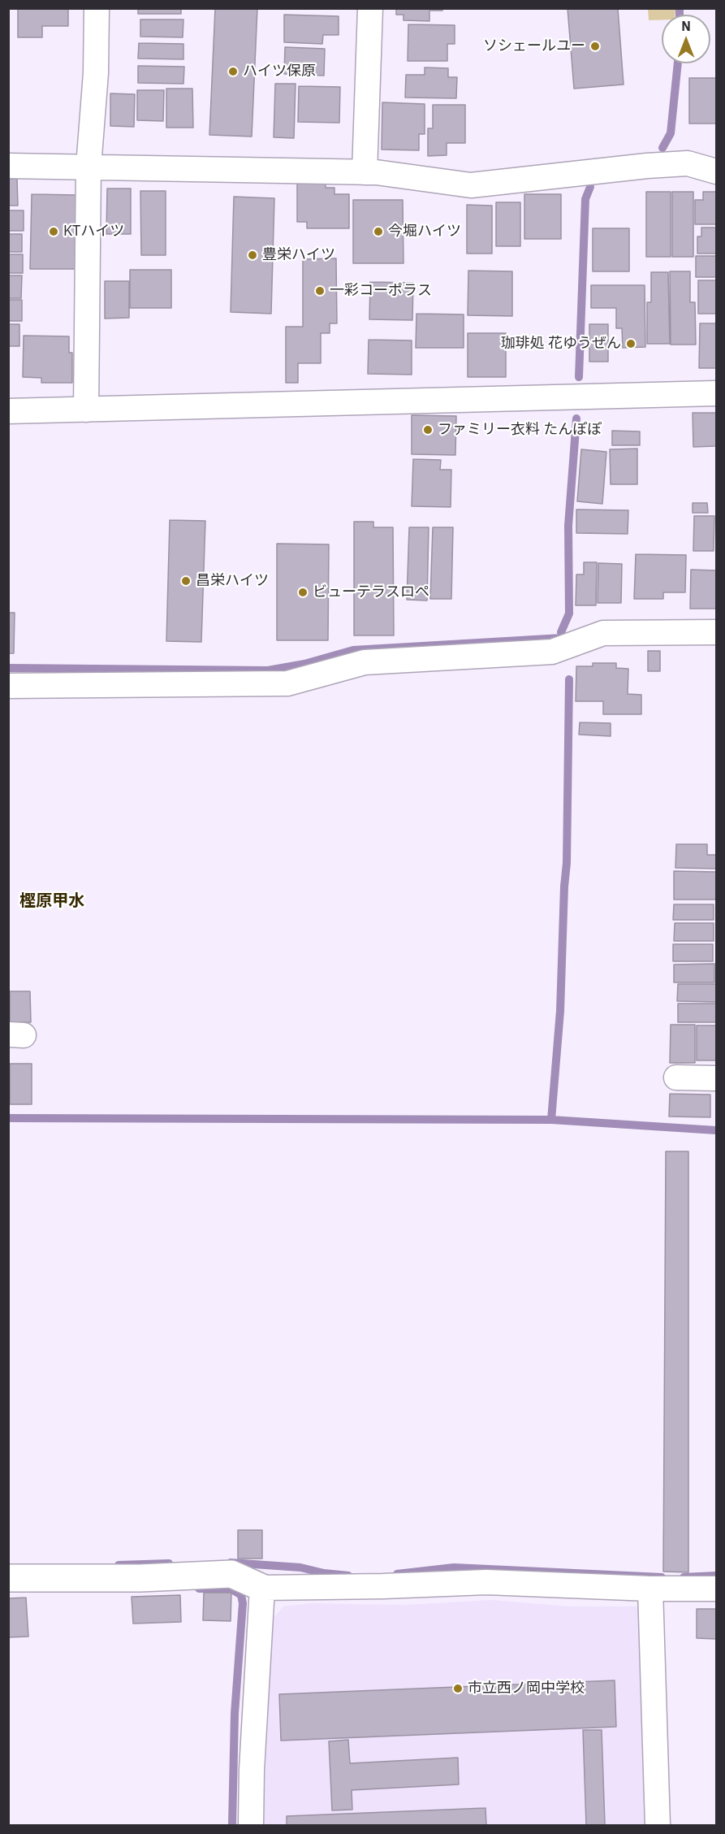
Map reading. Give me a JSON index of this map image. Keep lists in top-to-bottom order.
{
  "districts": ["樫原甲水"],
  "places": [
    "ソシェールユー",
    "ハイツ保原",
    "KTハイツ",
    "今堀ハイツ",
    "豊栄ハイツ",
    "一彩コーポラス",
    "珈琲処 花ゆうぜん",
    "ファミリー衣料 たんぽぽ",
    "昌栄ハイツ",
    "ビューテラスロペ",
    "市立西ノ岡中学校"
  ],
  "north": "top"
}
